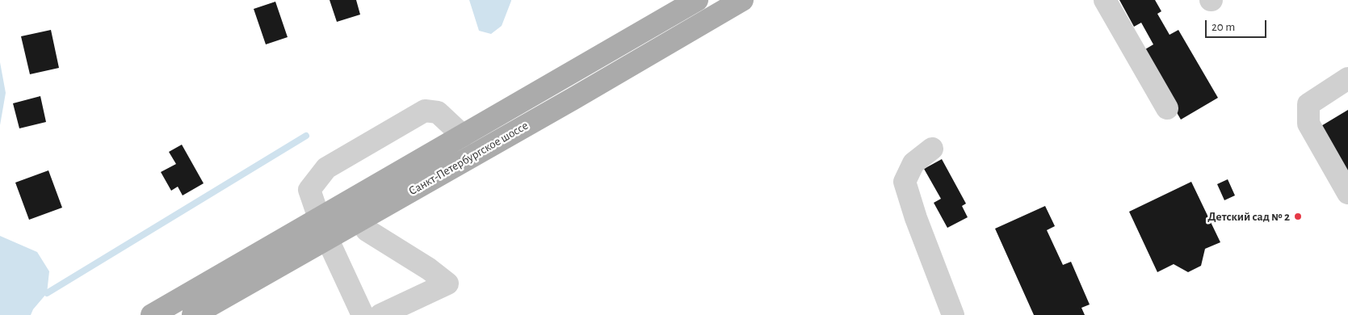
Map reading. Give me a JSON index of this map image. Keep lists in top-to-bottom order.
{
  "streets": {
    "main road": ["Санкт-Петербургское шоссе"]
  },
  "places": ["Детский сад № 2"],
  "scale_bar": "20 m"
}
